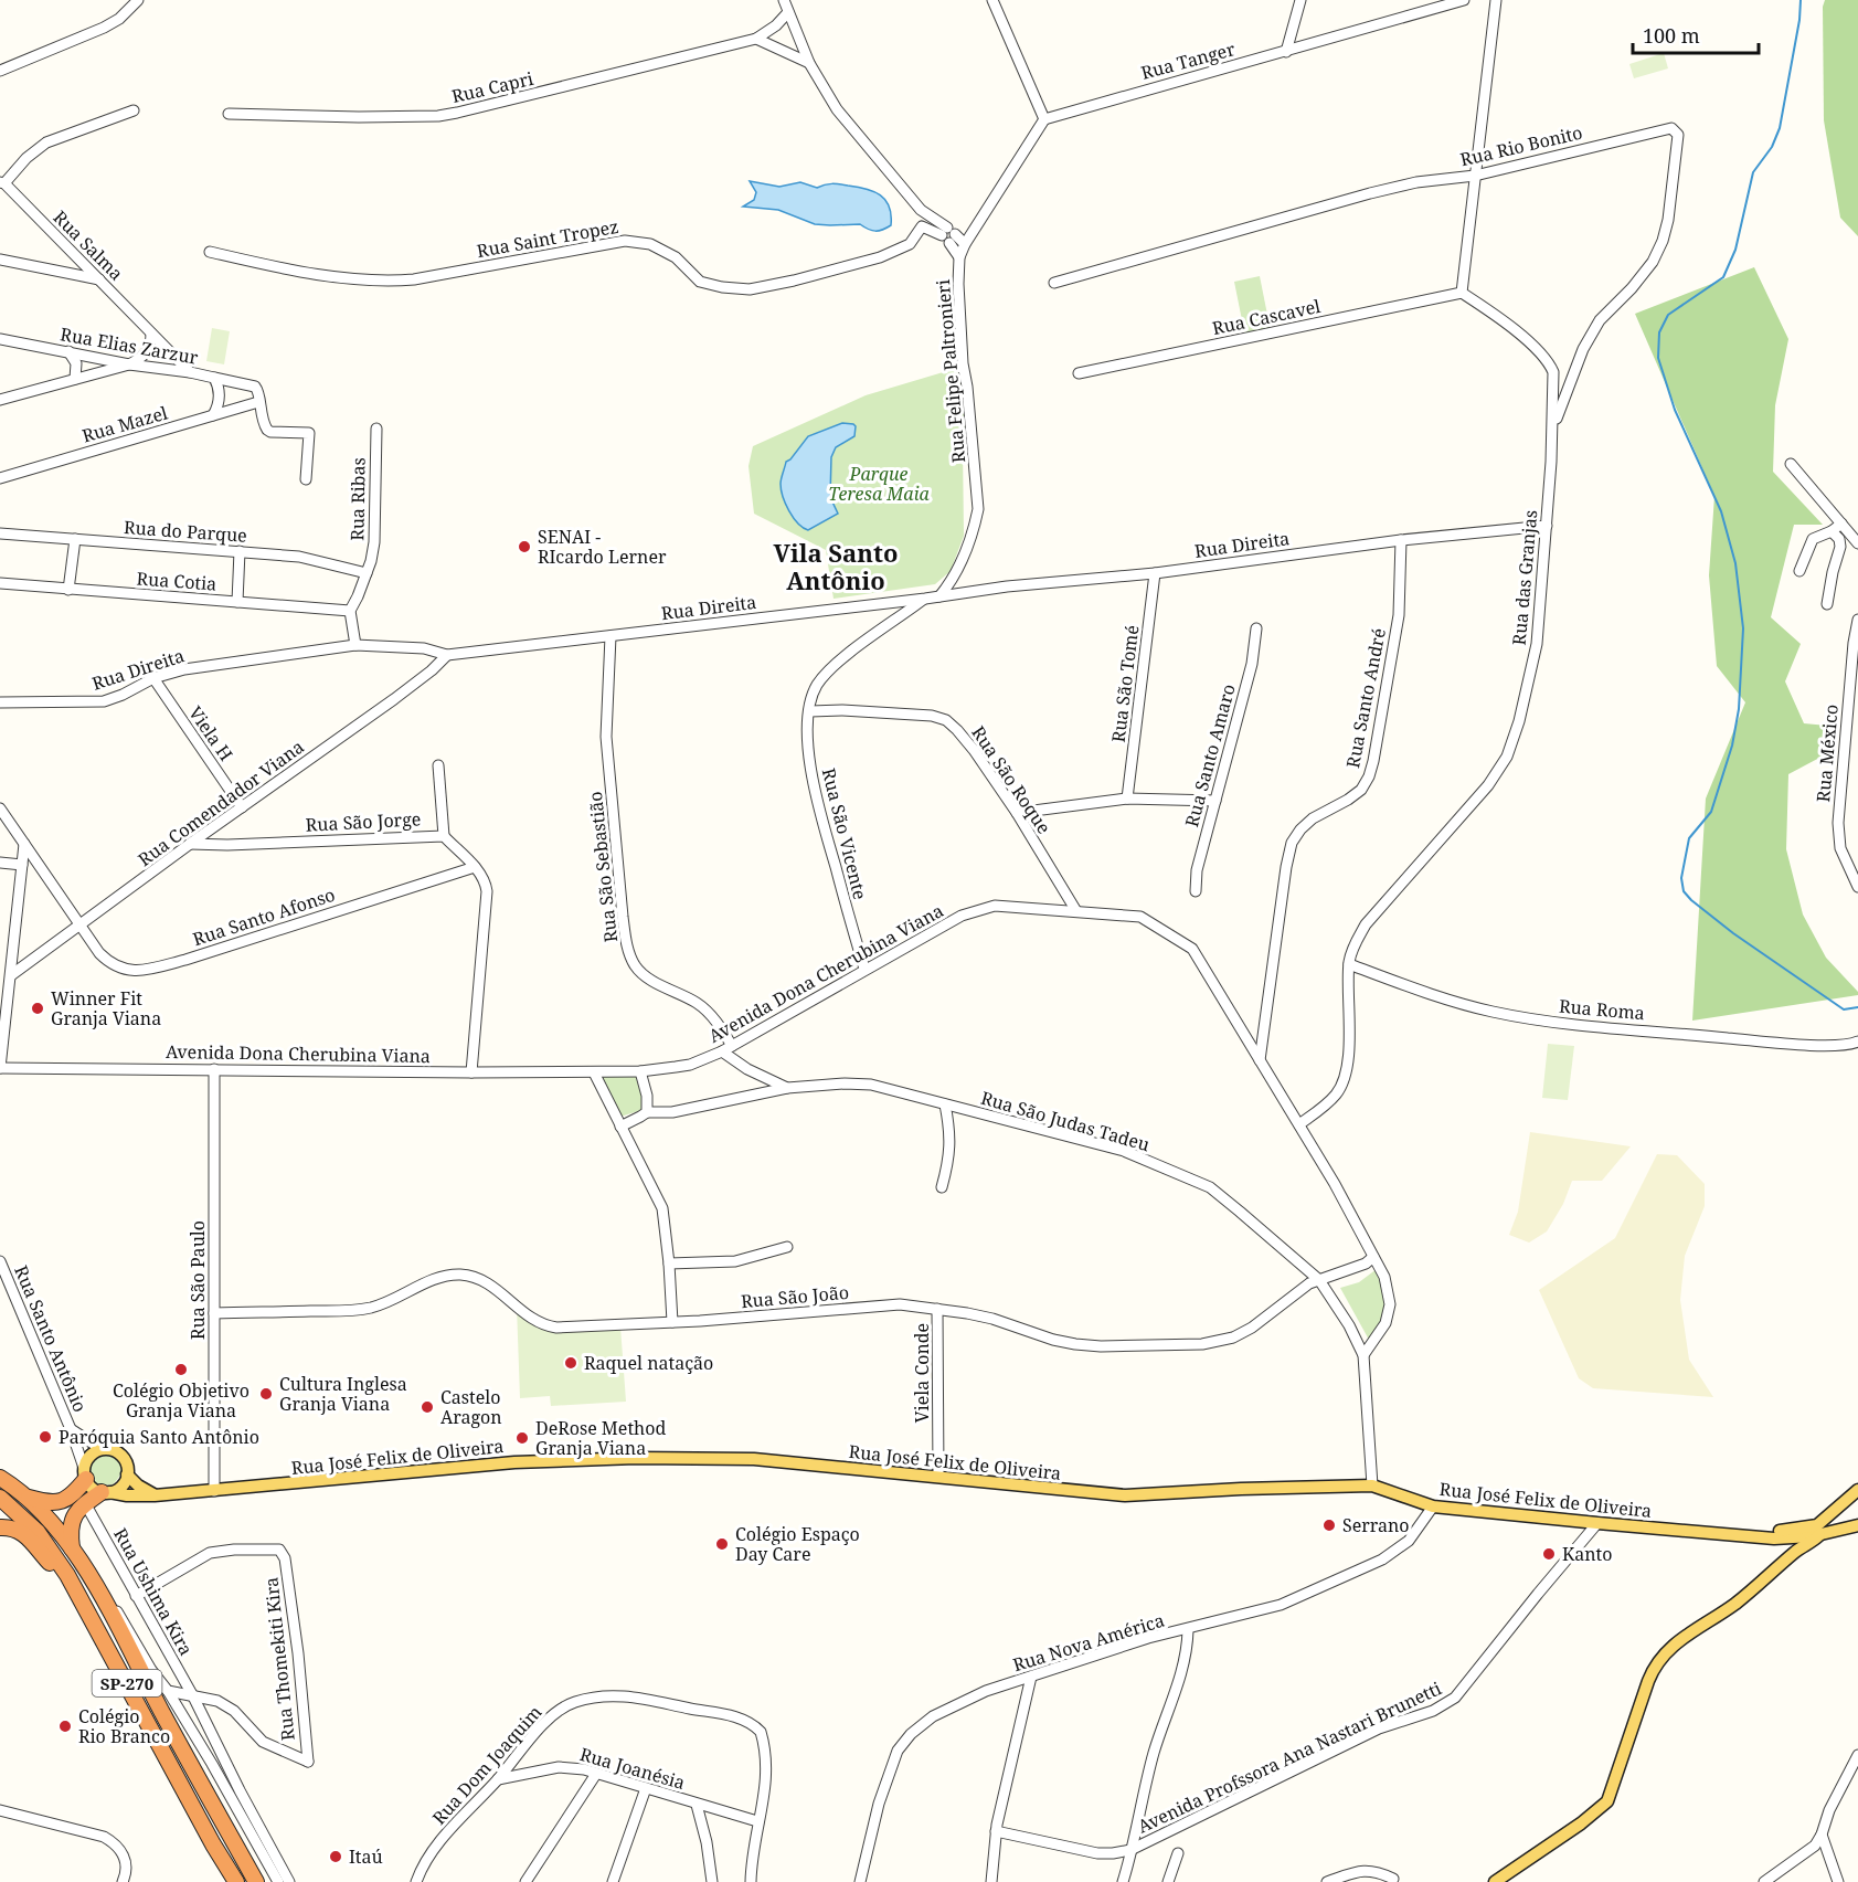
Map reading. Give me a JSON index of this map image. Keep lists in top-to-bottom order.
{
  "streets": {
    "highway": ["SP-270"],
    "main road": ["Rua José Felix de Oliveira"],
    "street": [
      "Rua Tanger",
      "Rua Capri",
      "Rua Rio Bonito",
      "Rua Saint Tropez",
      "Rua Salma",
      "Rua Cascavel",
      "Rua Elias Zarzur",
      "Rua Felipe Paltronieri",
      "Rua Mazel",
      "Rua Ribas",
      "Rua do Parque",
      "Rua Direita",
      "Rua das Granjas",
      "Rua Cotia",
      "Rua São Tomé",
      "Rua Santo André",
      "Viela H",
      "Rua México",
      "Rua Santo Amaro",
      "Rua São Roque",
      "Rua Comendador Viana",
      "Rua São Jorge",
      "Rua São Vicente",
      "Rua São Sebastião",
      "Rua Santo Afonso",
      "Avenida Dona Cherubina Viana",
      "Rua Roma",
      "Rua São Judas Tadeu",
      "Rua São Paulo",
      "Rua São João",
      "Rua Santo Antônio",
      "Viela Conde",
      "Rua Ushima Kira",
      "Rua Nova América",
      "Rua Thomekiti Kira",
      "Avenida Profssora Ana Nastari Brunetti",
      "Rua Dom Joaquim",
      "Rua Joanésia"
    ]
  },
  "crossings": [
    ["Rua Tanger", "Rua Felipe Paltronieri"],
    ["Rua Rio Bonito", "Rua das Granjas"],
    ["Rua Salma", "Rua Elias Zarzur"],
    ["Rua Cascavel", "Rua das Granjas"],
    ["Rua Elias Zarzur", "Rua Mazel"],
    ["Rua Felipe Paltronieri", "Rua Direita"],
    ["Rua Ribas", "Rua do Parque"],
    ["Rua Ribas", "Rua Cotia"],
    ["Rua Direita", "Rua das Granjas"],
    ["Rua Direita", "Rua São Tomé"],
    ["Rua Direita", "Rua Santo André"],
    ["Rua Direita", "Viela H"],
    ["Rua Direita", "Rua Comendador Viana"],
    ["Rua Direita", "Rua São Vicente"],
    ["Rua Direita", "Rua São Sebastião"],
    ["Rua das Granjas", "Avenida Dona Cherubina Viana"],
    ["Rua das Granjas", "Rua Roma"],
    ["Rua Santo André", "Avenida Dona Cherubina Viana"],
    ["Viela H", "Rua Comendador Viana"],
    ["Rua São Roque", "Rua São Vicente"],
    ["Rua São Roque", "Avenida Dona Cherubina Viana"],
    ["Rua Comendador Viana", "Rua São Jorge"],
    ["Rua Comendador Viana", "Rua Santo Afonso"],
    ["Rua São Jorge", "Rua Santo Afonso"],
    ["Rua São Jorge", "Avenida Dona Cherubina Viana"],
    ["Rua São Vicente", "Avenida Dona Cherubina Viana"],
    ["Rua São Sebastião", "Avenida Dona Cherubina Viana"],
    ["Rua São Sebastião", "Rua São Judas Tadeu"],
    ["Avenida Dona Cherubina Viana", "Rua São Judas Tadeu"],
    ["Avenida Dona Cherubina Viana", "Rua São Paulo"],
    ["Avenida Dona Cherubina Viana", "Rua São João"],
    ["Rua São Judas Tadeu", "Rua São João"],
    ["Rua São Judas Tadeu", "Rua José Felix de Oliveira"],
    ["Rua São Paulo", "Rua São João"],
    ["Rua São Paulo", "Rua José Felix de Oliveira"],
    ["Rua São João", "Viela Conde"],
    ["Rua Santo Antônio", "Rua José Felix de Oliveira"],
    ["Viela Conde", "Rua José Felix de Oliveira"],
    ["Rua José Felix de Oliveira", "Avenida Profssora Ana Nastari Brunetti"],
    ["Rua Ushima Kira", "Rua Thomekiti Kira"],
    ["Rua Nova América", "Avenida Profssora Ana Nastari Brunetti"],
    ["Rua Dom Joaquim", "Rua Joanésia"]
  ],
  "districts": ["Vila Santo Antônio"],
  "parks": ["Parque Teresa Maia"],
  "places": [
    "SENAI - RIcardo Lerner",
    "Winner Fit Granja Viana",
    "Raquel natação",
    "Colégio Objetivo Granja Viana",
    "Cultura Inglesa Granja Viana",
    "Castelo Aragon",
    "Paróquia Santo Antônio",
    "DeRose Method Granja Viana",
    "Serrano",
    "Colégio Espaço Day Care",
    "Kanto",
    "Colégio Rio Branco",
    "Itaú"
  ],
  "scale_bar": "100 m"
}
